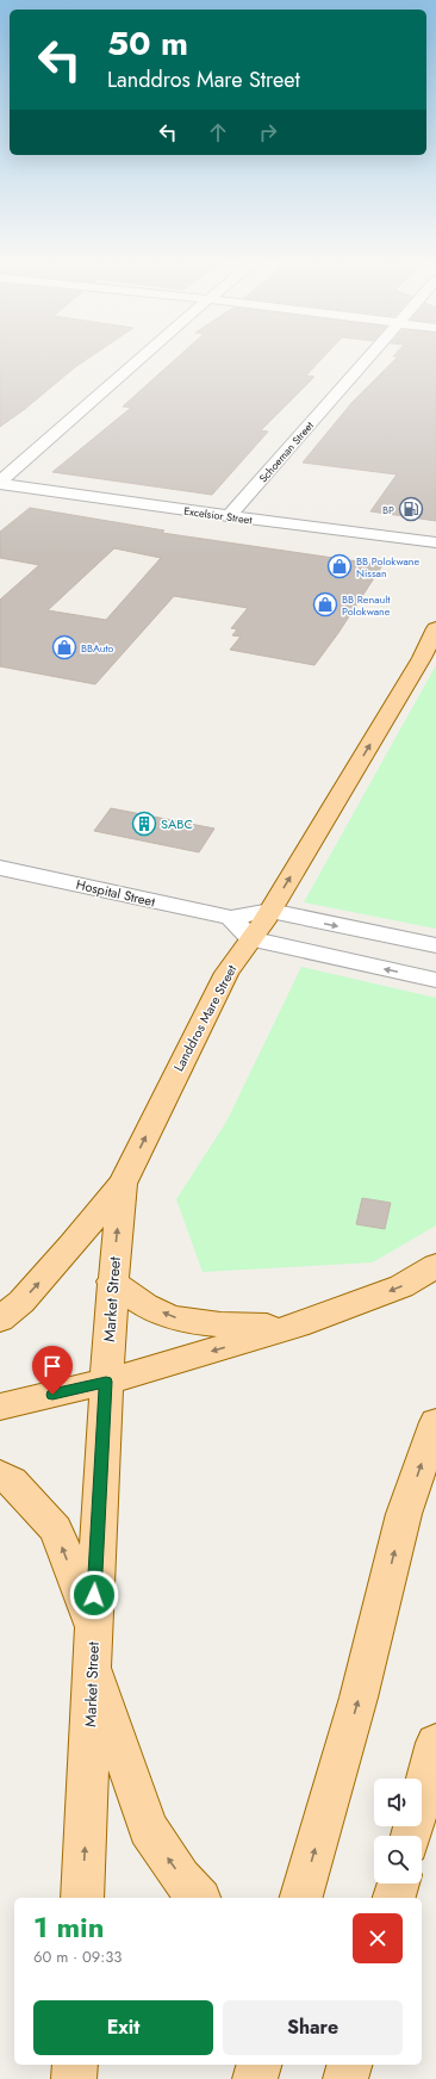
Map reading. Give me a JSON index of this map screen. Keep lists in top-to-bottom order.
{
  "streets": {
    "main road": ["Landdros Mare Street", "Market Street"],
    "street": ["Schoeman Street", "Excelsior Street", "Hospital Street"]
  },
  "crossings": [
    ["Schoeman Street", "Excelsior Street"],
    ["Hospital Street", "Landdros Mare Street"],
    ["Landdros Mare Street", "Market Street"]
  ],
  "one_way": ["Landdros Mare Street", "Market Street"],
  "places": {
    "fuel station": ["BP"],
    "shop": ["BB Polokwane Nissan", "BB Renault Polokwane", "BBAuto"],
    "building": ["SABC"]
  },
  "page": {
    "turn": ["50 m", "Landdros Mare Street"],
    "heading": ["1 min", "60 m · 09:33"],
    "buttons": ["Exit", "Share"]
  }
}
